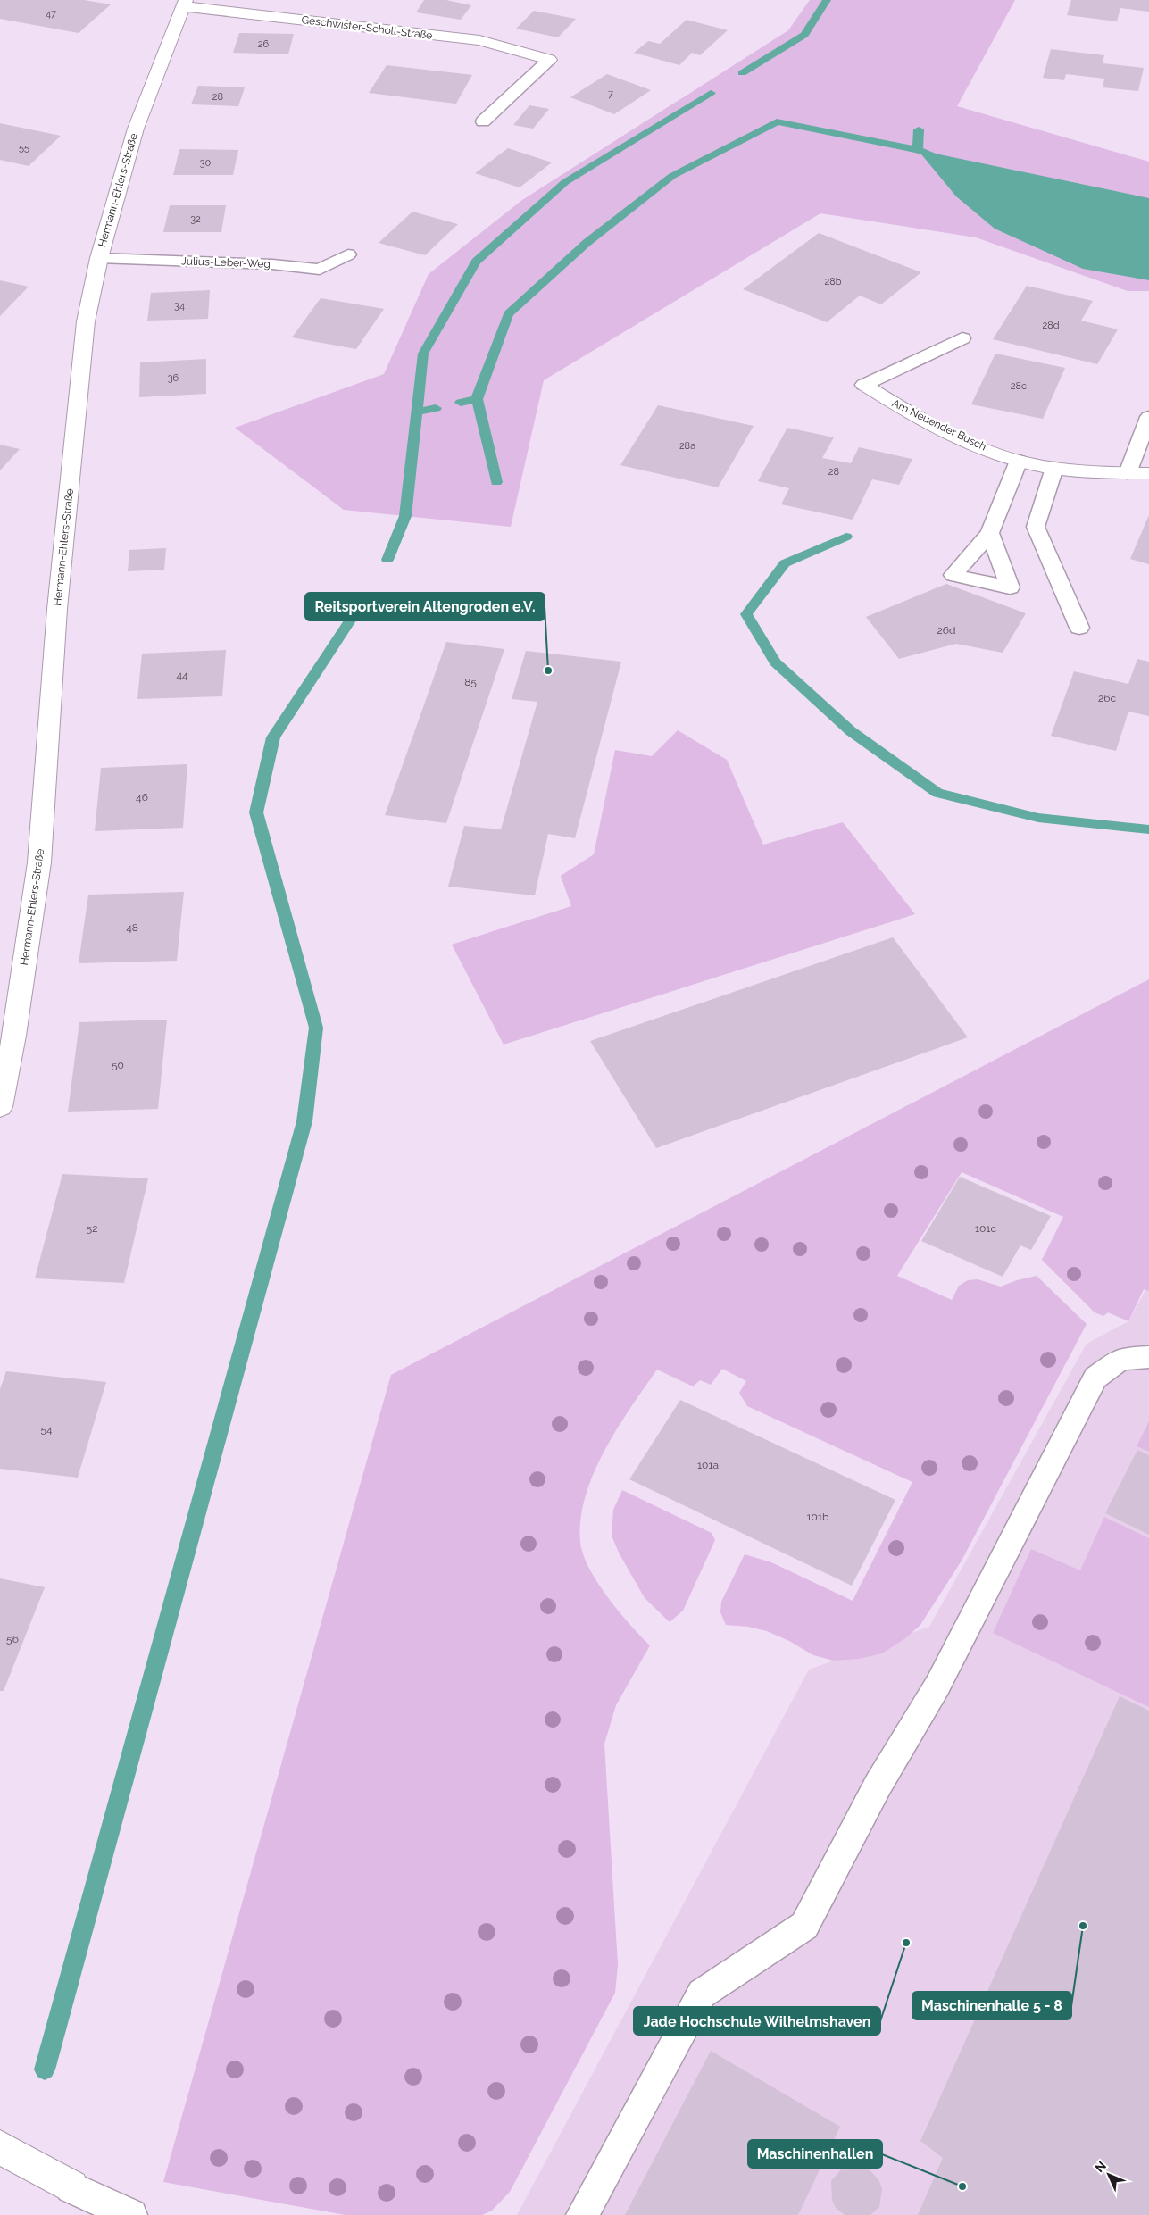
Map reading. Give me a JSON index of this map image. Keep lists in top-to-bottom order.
{
  "streets": {
    "street": ["Geschwister-Scholl-Straße", "Hermann-Ehlers-Straße", "Am Neuender Busch"],
    "lane": ["Julius-Leber-Weg"]
  },
  "crossings": [
    ["Geschwister-Scholl-Straße", "Hermann-Ehlers-Straße"],
    ["Hermann-Ehlers-Straße", "Julius-Leber-Weg"]
  ],
  "places": [
    "Reitsportverein Altengroden e.V.",
    "Maschinenhalle 5 - 8",
    "Jade Hochschule Wilhelmshaven",
    "Maschinenhallen"
  ],
  "house_numbers": [
    "47",
    "26",
    "7",
    "28",
    "55",
    "30",
    "32",
    "28b",
    "34",
    "28d",
    "36",
    "28c",
    "28a",
    "28",
    "26d",
    "44",
    "85",
    "26c",
    "46",
    "48",
    "50",
    "52",
    "101c",
    "54",
    "101a",
    "101b",
    "56"
  ],
  "north": "top left"
}
